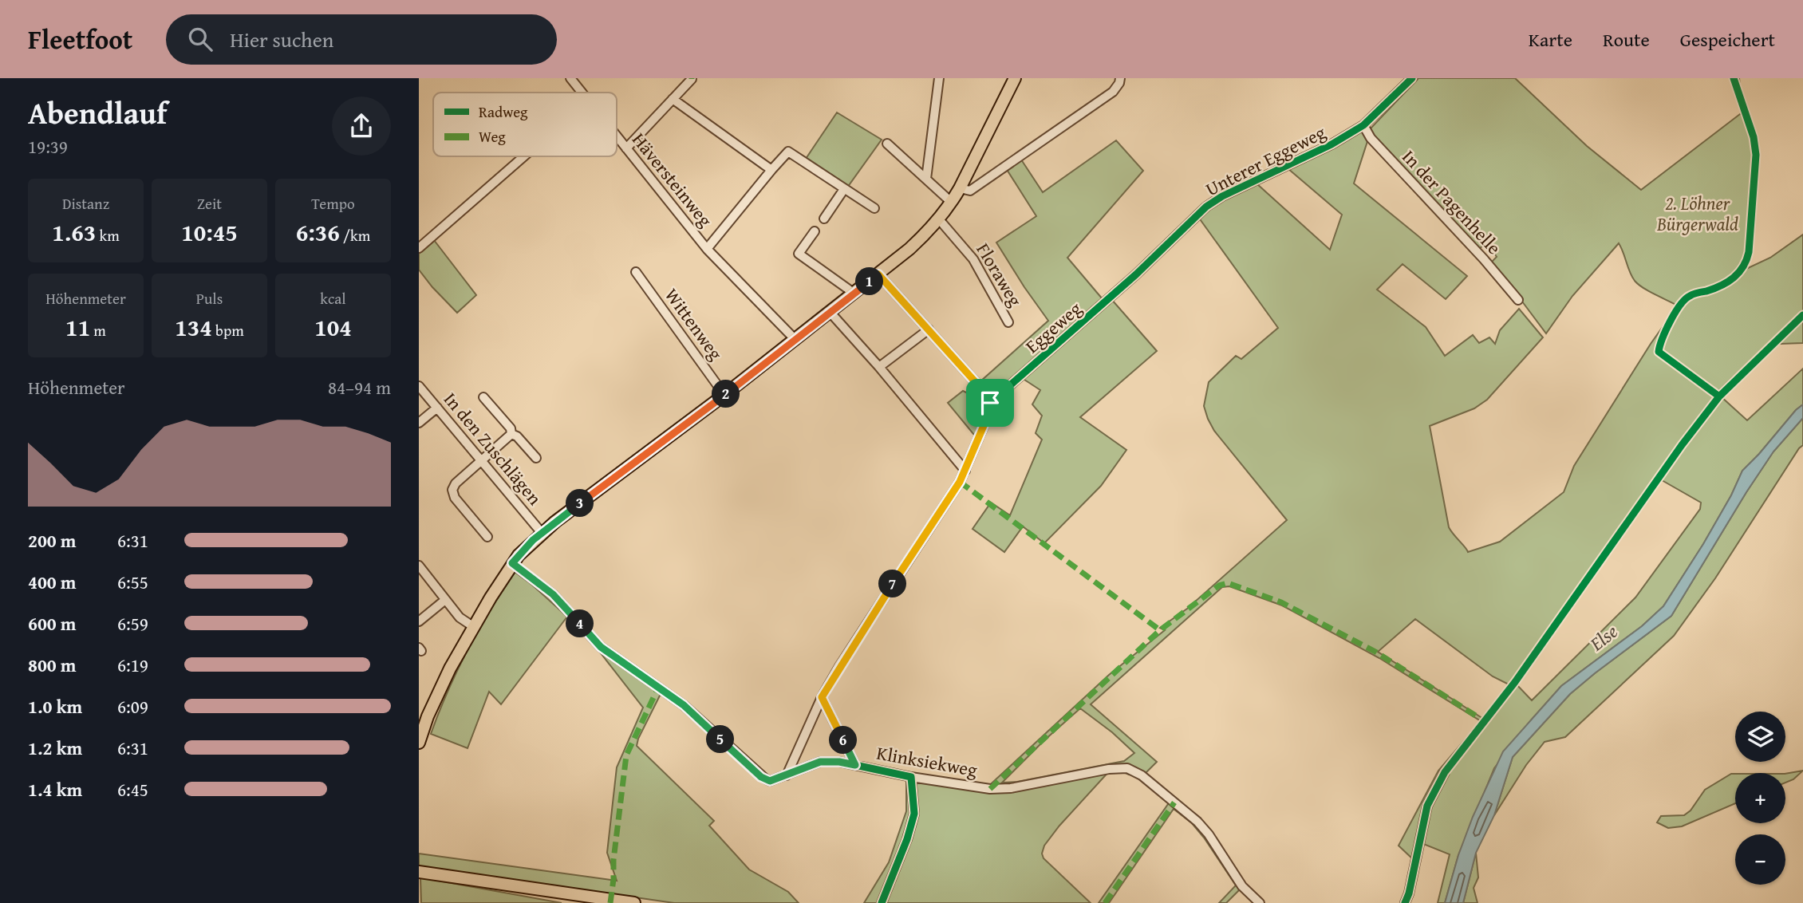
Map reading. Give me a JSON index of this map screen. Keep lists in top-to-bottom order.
{
  "streets": {
    "street": [
      "Unterer Eggeweg",
      "Häversteinweg",
      "In der Pagenhelle",
      "Floraweg",
      "Wittenweg",
      "Eggeweg",
      "In den Zuschlägen",
      "Klinksiekweg"
    ]
  },
  "crossings": [
    ["Unterer Eggeweg", "In der Pagenhelle"],
    ["Unterer Eggeweg", "Eggeweg"]
  ],
  "water": ["Else"],
  "parks": ["2. Löhner Bürgerwald"],
  "legend": ["Radweg", "Weg"],
  "page": {
    "header": "Fleetfoot",
    "search": "Hier suchen",
    "nav": ["Karte", "Route", "Gespeichert"],
    "heading": ["Abendlauf", "19:39"],
    "stats": [
      ["Distanz", "1.63 km"],
      ["Zeit", "10:45"],
      ["Tempo", "6:36 /km"],
      ["Höhenmeter", "11 m"],
      ["Puls", "134 bpm"],
      ["kcal", "104"]
    ],
    "pins": [
      "1",
      "2",
      "3",
      "7",
      "4",
      "5",
      "6"
    ],
    "chart": ["Höhenmeter", "84–94 m"],
    "list": [
      {
        "name": "200 m",
        "note": "6:31"
      },
      {
        "name": "400 m",
        "note": "6:55"
      },
      {
        "name": "600 m",
        "note": "6:59"
      },
      {
        "name": "800 m",
        "note": "6:19"
      },
      {
        "name": "1.0 km",
        "note": "6:09"
      },
      {
        "name": "1.2 km",
        "note": "6:31"
      },
      {
        "name": "1.4 km",
        "note": "6:45"
      }
    ],
    "map_buttons": ["+", "−"]
  }
}
